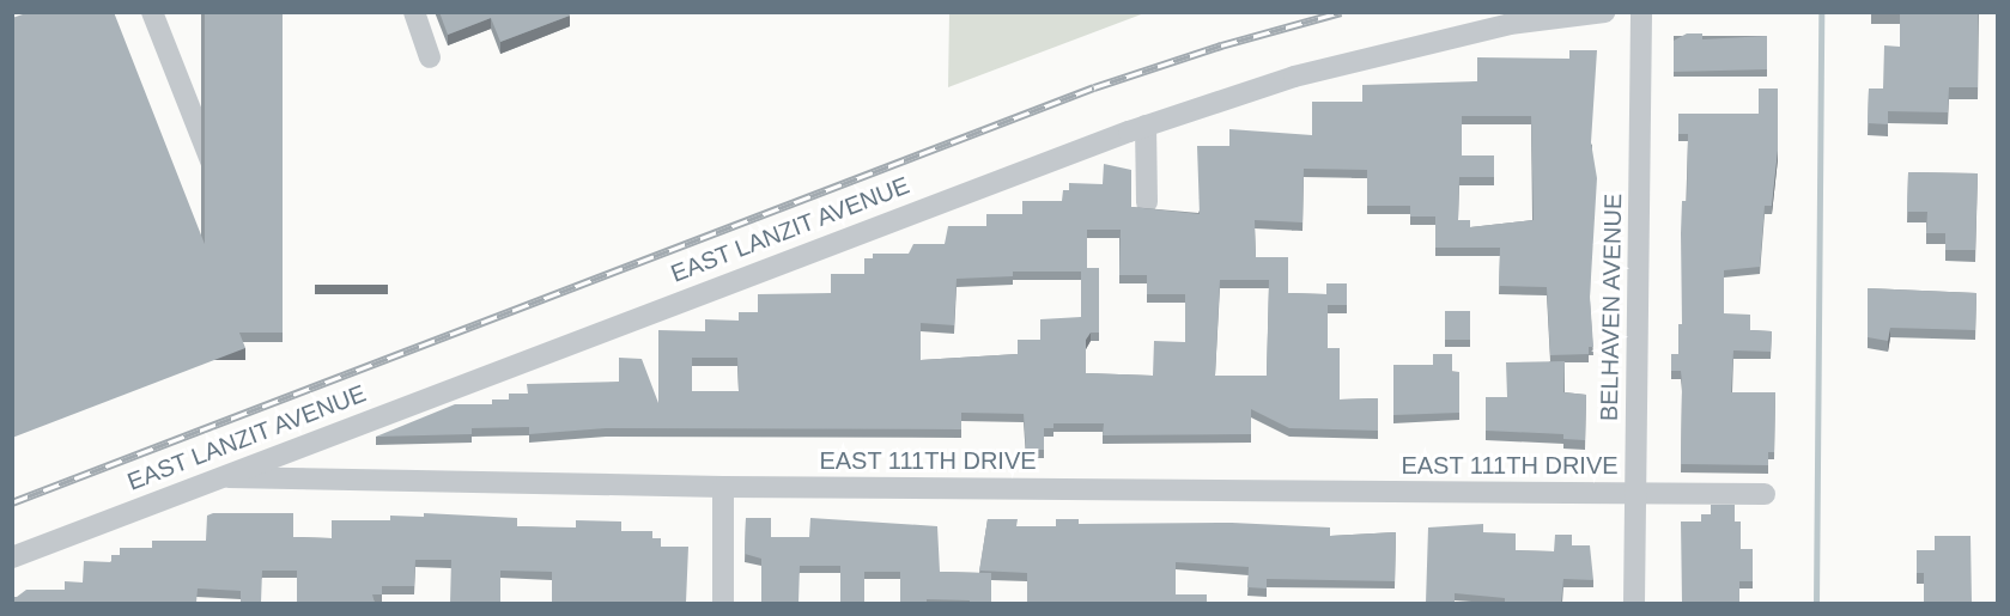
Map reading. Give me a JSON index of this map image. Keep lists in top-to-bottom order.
{
  "streets": {
    "street": ["EAST LANZIT AVENUE", "BELHAVEN AVENUE", "EAST 111TH DRIVE"]
  },
  "crossings": [
    ["EAST LANZIT AVENUE", "EAST 111TH DRIVE"],
    ["BELHAVEN AVENUE", "EAST 111TH DRIVE"]
  ]
}
